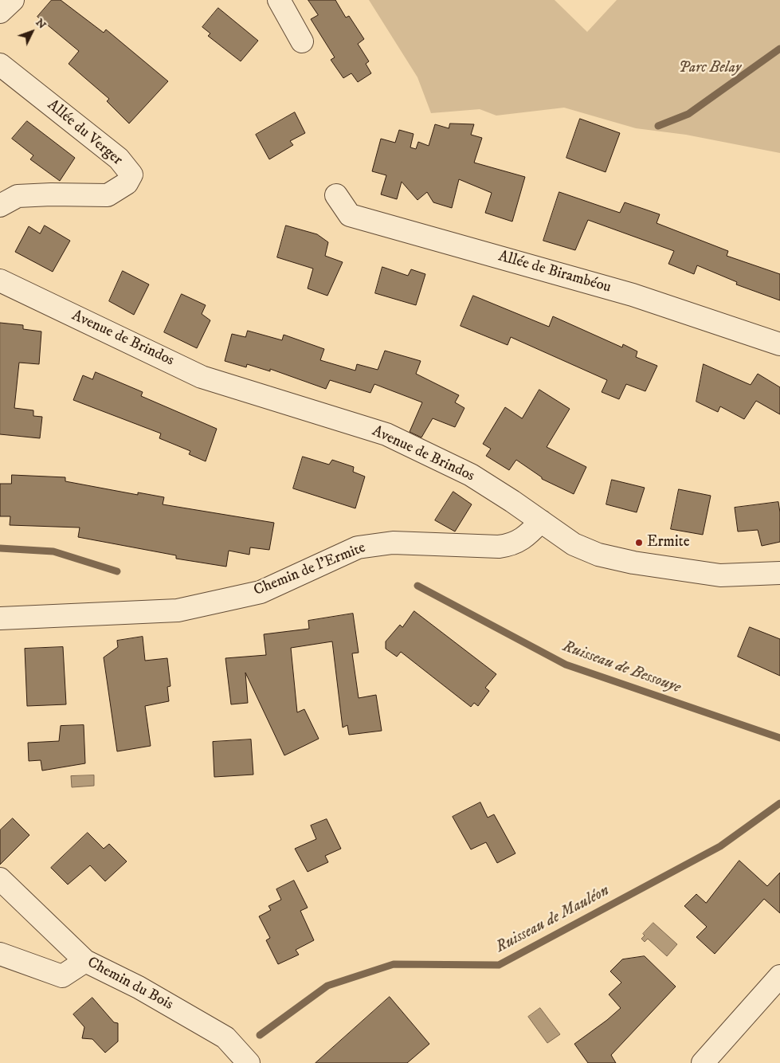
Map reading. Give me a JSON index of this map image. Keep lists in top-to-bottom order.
{
  "streets": {
    "street": [
      "Allée du Verger",
      "Allée de Birambéou",
      "Avenue de Brindos",
      "Chemin de l'Ermite",
      "Chemin du Bois"
    ]
  },
  "crossings": [
    ["Avenue de Brindos", "Chemin de l'Ermite"]
  ],
  "water": ["Ruisseau de Bessouye", "Ruisseau de Mauléon"],
  "parks": ["Parc Belay"],
  "places": ["Ermite"],
  "north": "top right"
}
